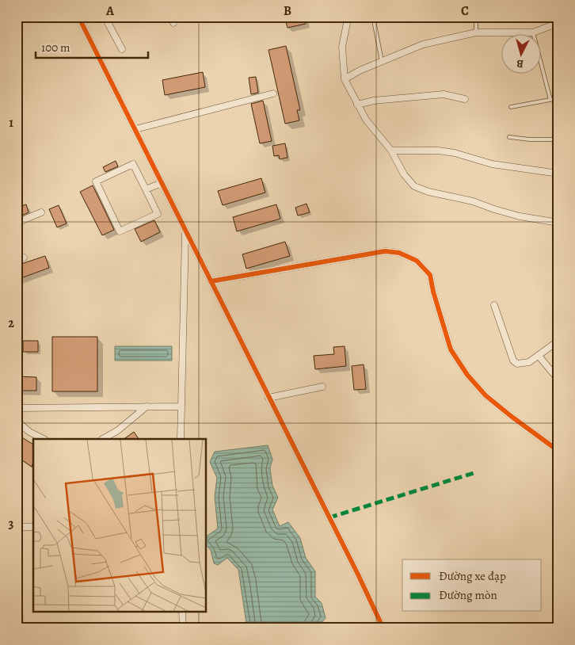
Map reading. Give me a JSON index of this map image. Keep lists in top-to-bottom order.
{
  "legend": ["Đường xe đạp", "Đường mòn"],
  "scale_bar": "100 m",
  "north": "bottom",
  "grid": {
    "columns": ["A", "B", "C"],
    "rows": ["1", "2", "3"]
  }
}
